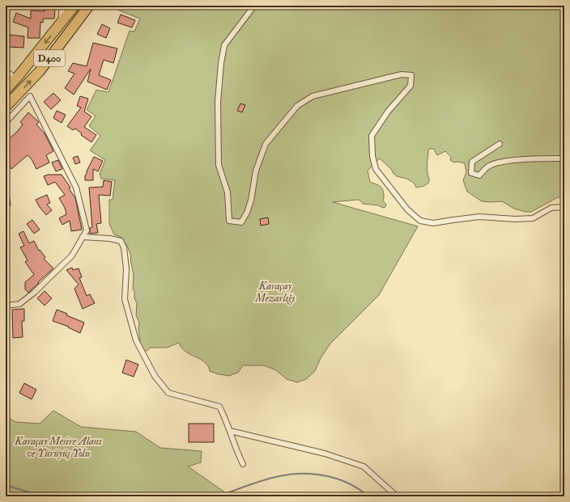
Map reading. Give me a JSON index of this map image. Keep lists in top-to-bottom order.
{
  "streets": {
    "highway": ["D400"]
  },
  "parks": ["Karaçay Mezarlığı", "Karaçay Mesire Alanı ve Yürüyüş Yolu"]
}
